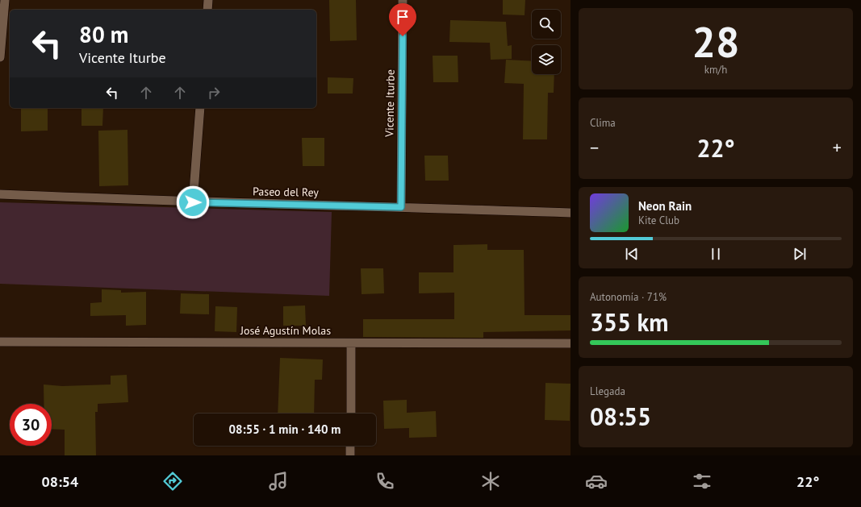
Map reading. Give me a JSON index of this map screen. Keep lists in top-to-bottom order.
{
  "streets": {
    "street": ["Vicente Iturbe", "Paseo del Rey", "José Agustín Molas"]
  },
  "crossings": [
    ["Vicente Iturbe", "Paseo del Rey"]
  ],
  "page": {
    "tile": [
      ["28", "km/h"],
      "Clima",
      ["Autonomía · 71%", "355 km"],
      ["Llegada", "08:55"]
    ],
    "turn": ["80 m", "Vicente Iturbe"],
    "heat": ["−", "22°", "+"],
    "song": ["Neon Rain", "Kite Club"],
    "limit": "30",
    "trip": "08:55 · 1 min · 140 m",
    "tabs": ["08:54", "22°"]
  }
}
